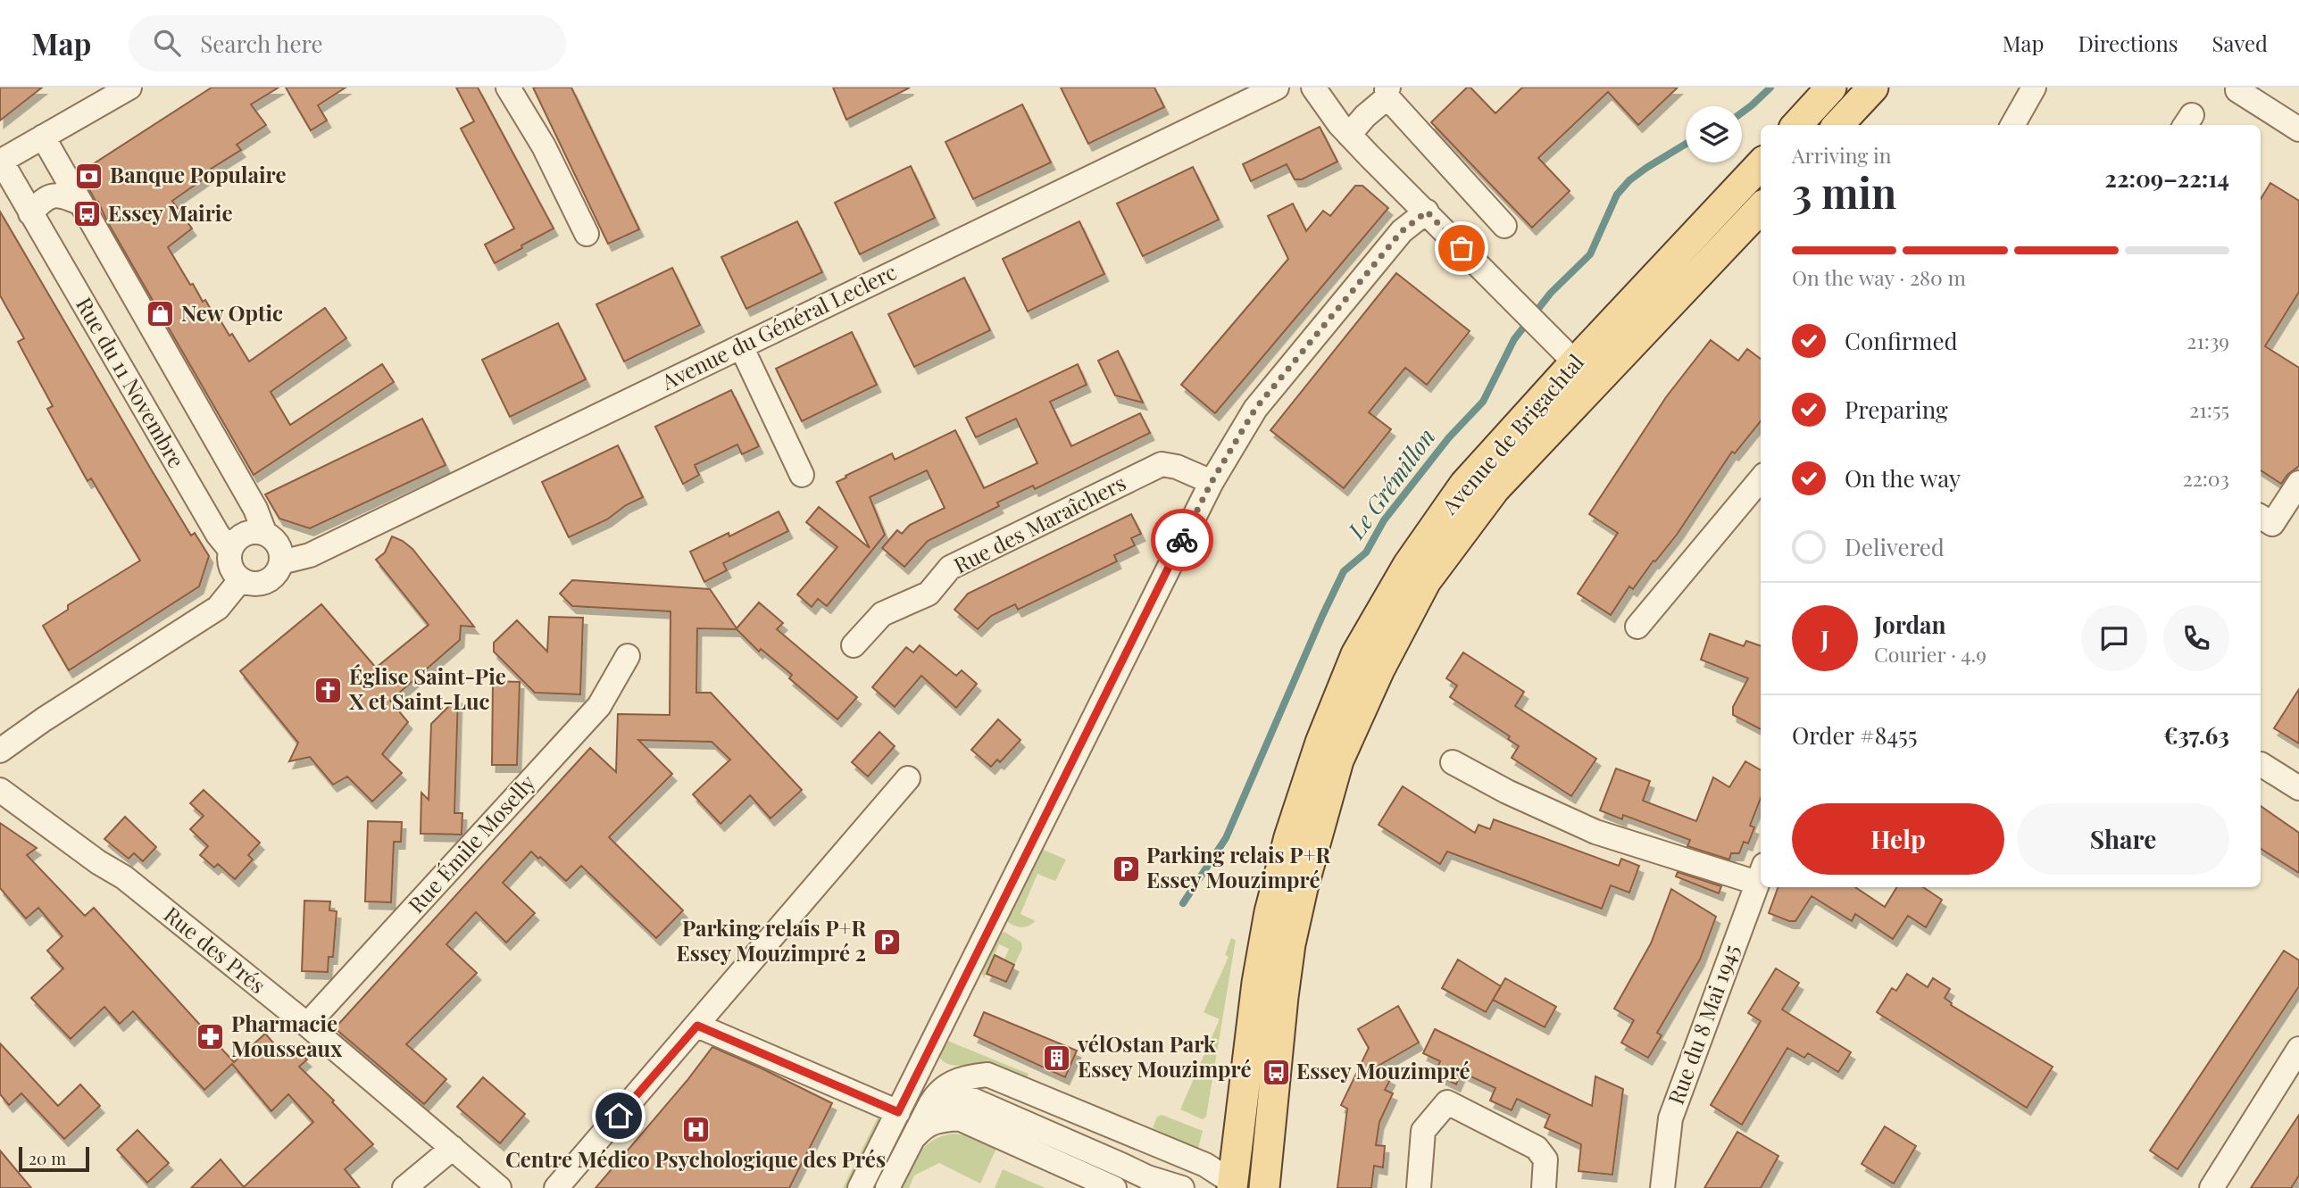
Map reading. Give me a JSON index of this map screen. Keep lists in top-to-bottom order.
{
  "streets": {
    "main road": ["Avenue de Brigachtal"],
    "street": [
      "Avenue du Général Leclerc",
      "Rue du 11 Novembre",
      "Rue des Maraîchers",
      "Rue Émile Moselly",
      "Rue des Prés",
      "Rue du 8 Mai 1945"
    ]
  },
  "crossings": [
    ["Avenue du Général Leclerc", "Rue du 11 Novembre"],
    ["Rue Émile Moselly", "Rue des Prés"]
  ],
  "water": ["Le Grémillon"],
  "places": {
    "bank": ["Banque Populaire"],
    "bus stop": ["Essey Mairie", "Essey Mouzimpré"],
    "shop": ["New Optic"],
    "church": ["Église Saint-Pie X et Saint-Luc"],
    "parking": ["Parking relais P+R Essey Mouzimpré", "Parking relais P+R Essey Mouzimpré 2"],
    "pharmacy": ["Pharmacie Mousseaux"],
    "building": ["vélOstan Park Essey Mouzimpré"],
    "hospital": ["Centre Médico Psychologique des Prés"]
  },
  "scale_bar": "20 m",
  "page": {
    "header": "Map",
    "search": "Search here",
    "nav": ["Map", "Directions", "Saved"],
    "heading": ["3 min", "Arriving in", "22:09–22:14"],
    "panel": [
      "Jordan",
      "Courier · 4.9",
      "Order #8455",
      "€37.63"
    ],
    "bar": "On the way · 280 m",
    "list": [
      ["Confirmed", "21:39"],
      ["Preparing", "21:55"],
      ["On the way", "22:03"],
      "Delivered"
    ],
    "round": "J",
    "buttons": ["Help", "Share"],
    "scale": "20 m"
  }
}
